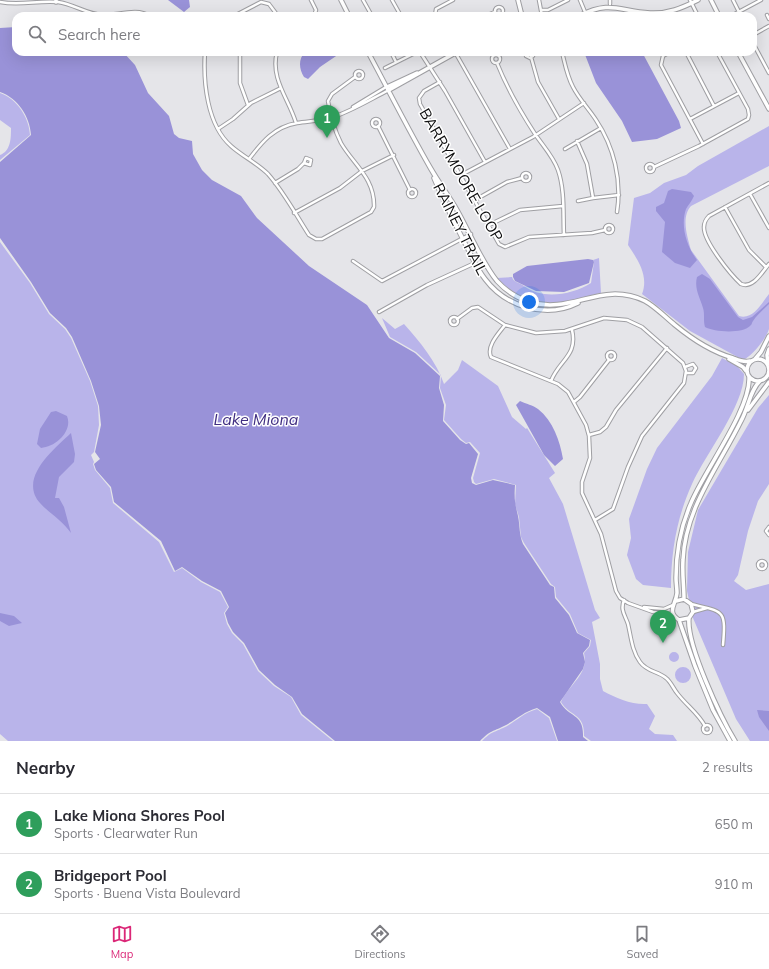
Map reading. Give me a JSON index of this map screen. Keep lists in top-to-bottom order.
{
  "streets": {
    "street": ["BARRYMOORE LOOP", "RAINEY TRAIL"]
  },
  "water": ["Lake Miona"],
  "page": {
    "search": "Search here",
    "pins": ["1", "2"],
    "heading": ["Nearby", "2 results"],
    "list": [
      {
        "mark": "1",
        "name": "Lake Miona Shores Pool",
        "note": "Sports · Clearwater Run",
        "value": "650 m"
      },
      {
        "mark": "2",
        "name": "Bridgeport Pool",
        "note": "Sports · Buena Vista Boulevard",
        "value": "910 m"
      }
    ],
    "nav": ["Map", "Directions", "Saved"]
  }
}
